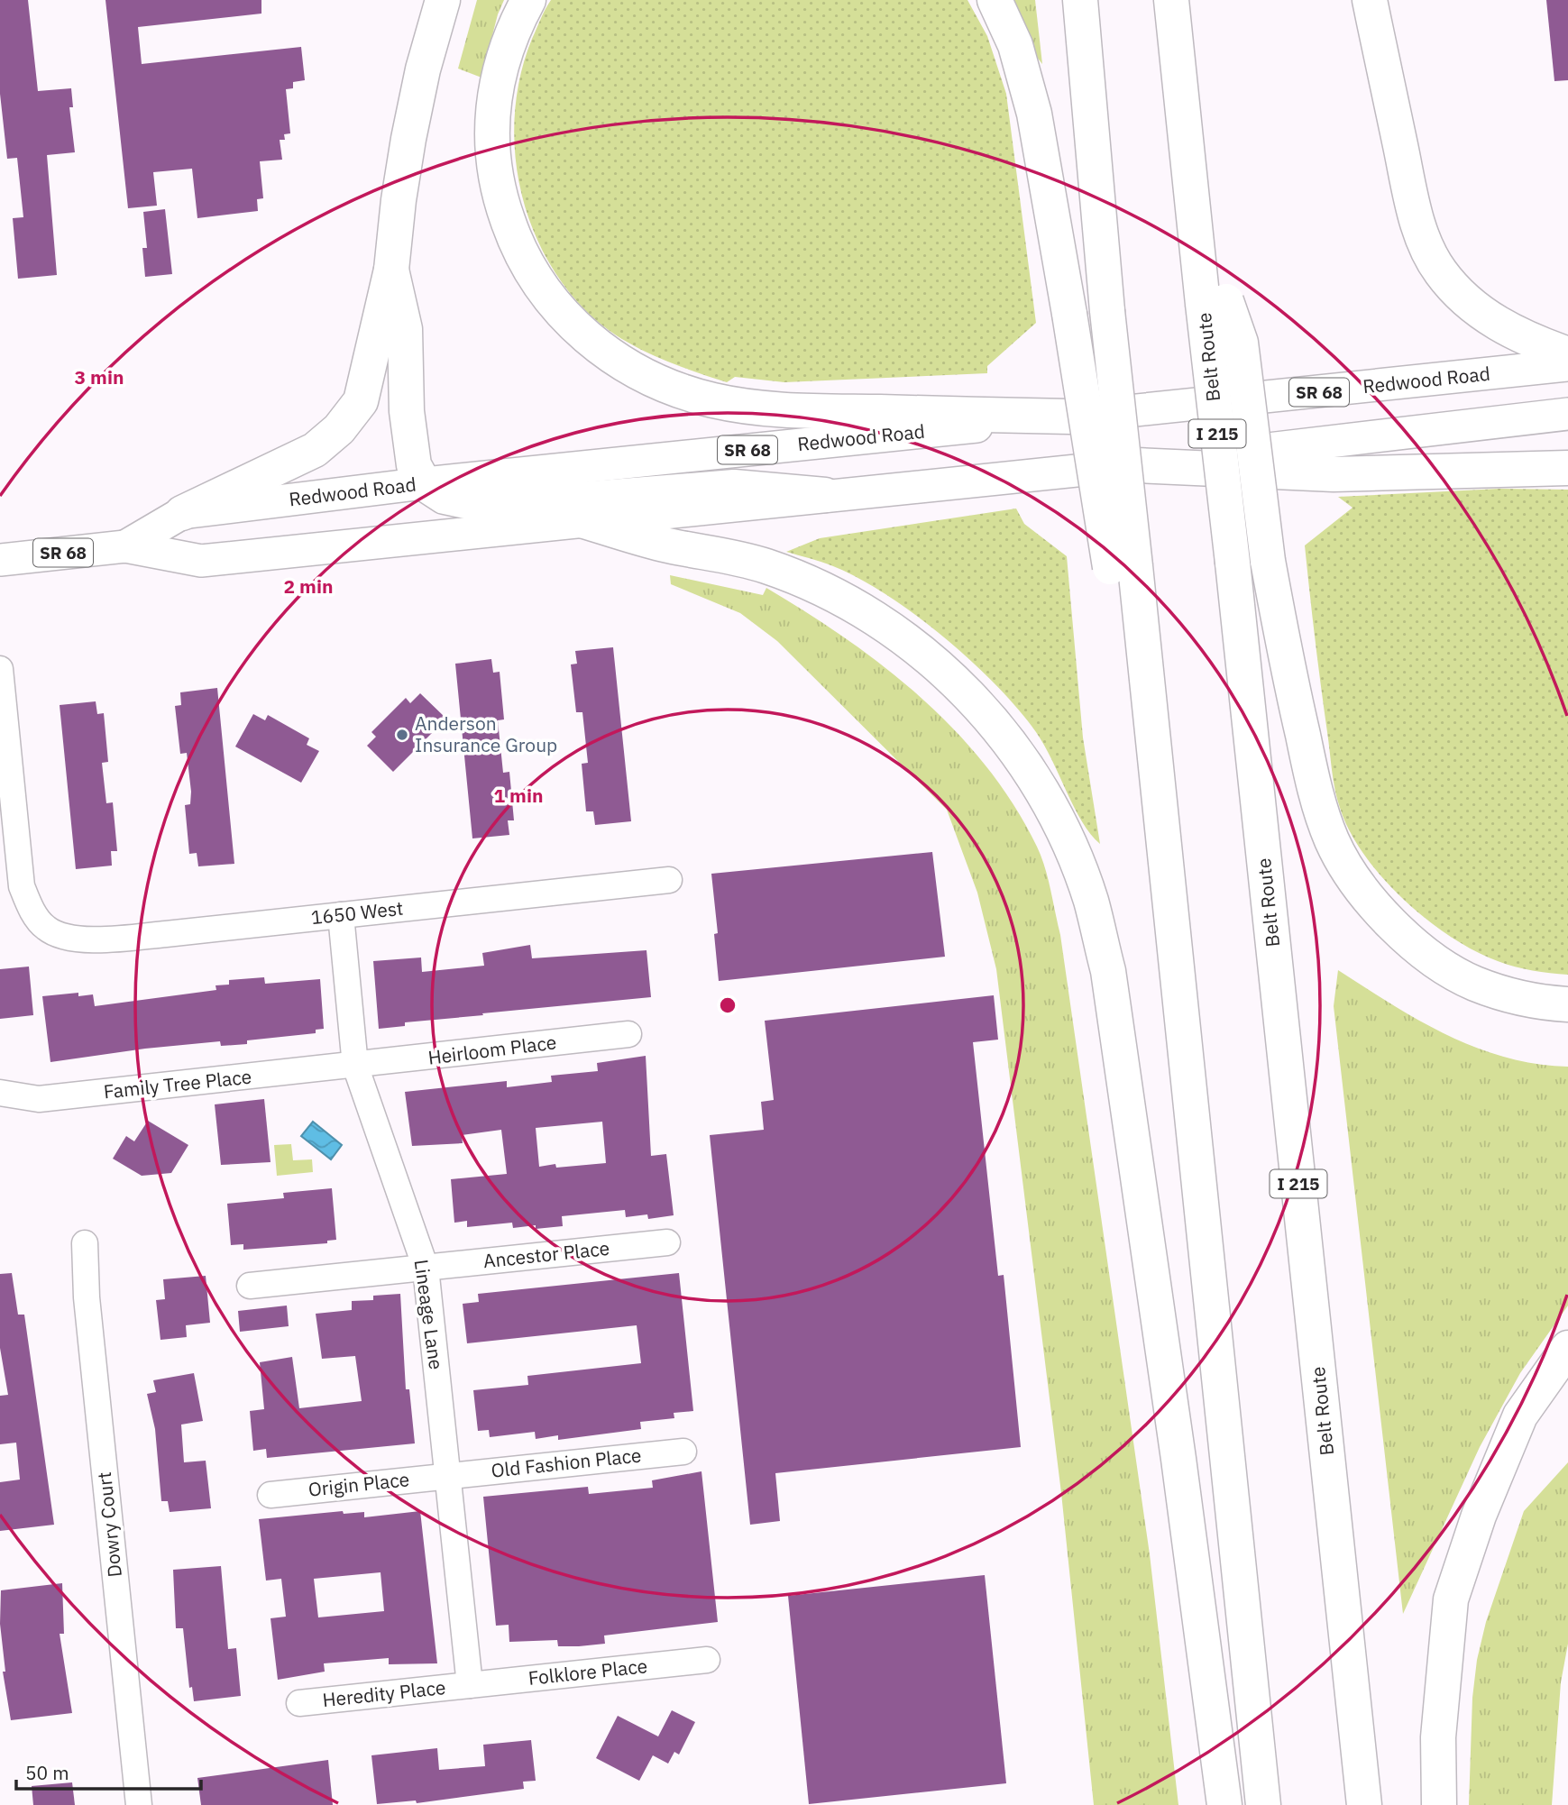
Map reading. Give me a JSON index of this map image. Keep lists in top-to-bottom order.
{
  "streets": {
    "highway": ["Belt Route", "I 215"],
    "main road": ["Redwood Road", "SR 68"],
    "street": [
      "1650 West",
      "Heirloom Place",
      "Family Tree Place",
      "Ancestor Place",
      "Lineage Lane",
      "Old Fashion Place",
      "Origin Place",
      "Dowry Court",
      "Folklore Place",
      "Heredity Place"
    ]
  },
  "crossings": [
    ["1650 West", "Lineage Lane"],
    ["Heirloom Place", "Family Tree Place"],
    ["Heirloom Place", "Lineage Lane"],
    ["Family Tree Place", "Lineage Lane"],
    ["Ancestor Place", "Lineage Lane"],
    ["Lineage Lane", "Old Fashion Place"],
    ["Lineage Lane", "Origin Place"],
    ["Lineage Lane", "Folklore Place"],
    ["Lineage Lane", "Heredity Place"],
    ["Old Fashion Place", "Origin Place"],
    ["Folklore Place", "Heredity Place"]
  ],
  "places": ["Anderson Insurance Group"],
  "scale_bar": "50 m",
  "rings": ["3 min", "2 min", "1 min"]
}
